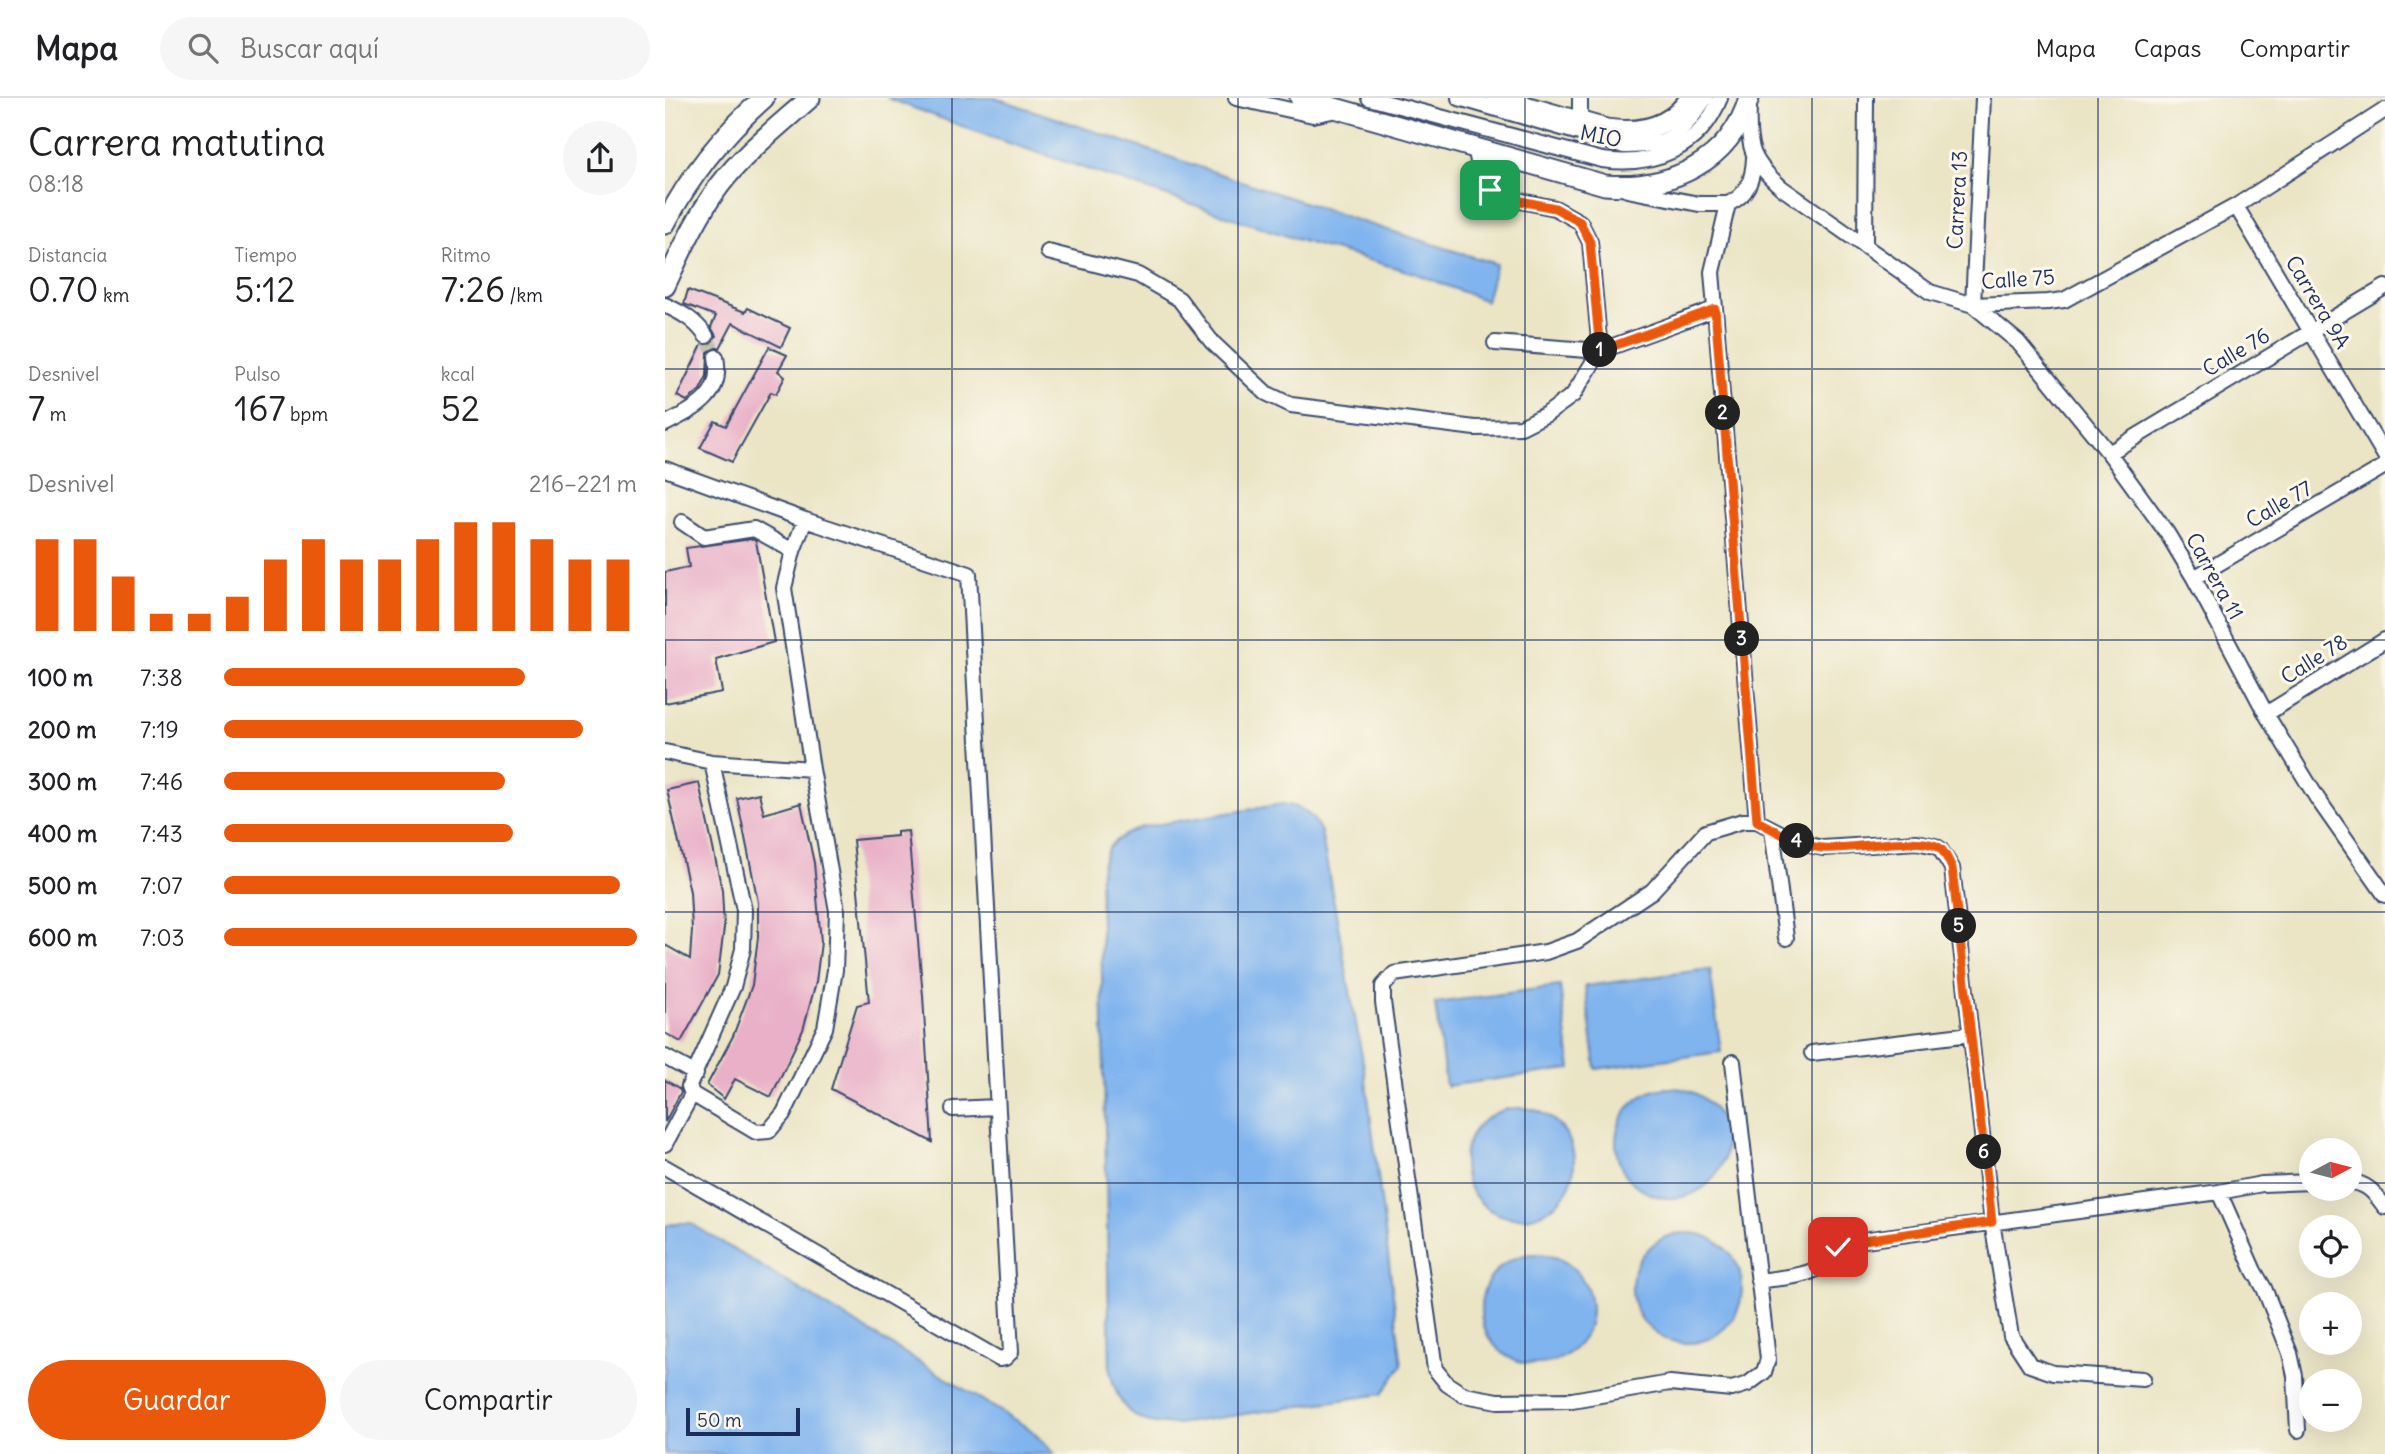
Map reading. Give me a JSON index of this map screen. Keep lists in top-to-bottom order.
{
  "streets": {
    "street": [
      "MIO",
      "Carrera 13",
      "Calle 75",
      "Carrera 9A",
      "Calle 76",
      "Calle 77",
      "Carrera 11",
      "Calle 78"
    ]
  },
  "crossings": [
    ["Carrera 13", "Calle 75"],
    ["Carrera 13", "Carrera 11"],
    ["Calle 75", "Carrera 9A"],
    ["Calle 75", "Carrera 11"],
    ["Carrera 9A", "Calle 76"],
    ["Calle 76", "Carrera 11"],
    ["Calle 77", "Carrera 11"],
    ["Carrera 11", "Calle 78"]
  ],
  "scale_bar": "50 m",
  "north": "right",
  "page": {
    "header": "Mapa",
    "search": "Buscar aquí",
    "nav": ["Mapa", "Capas", "Compartir"],
    "heading": ["Carrera matutina", "08:18"],
    "stats": [
      ["Distancia", "0.70 km"],
      ["Tiempo", "5:12"],
      ["Ritmo", "7:26 /km"],
      ["Desnivel", "7 m"],
      ["Pulso", "167 bpm"],
      ["kcal", "52"]
    ],
    "pins": [
      "1",
      "2",
      "3",
      "4",
      "5",
      "6"
    ],
    "chart": ["Desnivel", "216–221 m"],
    "list": [
      {
        "name": "100 m",
        "note": "7:38"
      },
      {
        "name": "200 m",
        "note": "7:19"
      },
      {
        "name": "300 m",
        "note": "7:46"
      },
      {
        "name": "400 m",
        "note": "7:43"
      },
      {
        "name": "500 m",
        "note": "7:07"
      },
      {
        "name": "600 m",
        "note": "7:03"
      }
    ],
    "map_buttons": ["+", "−"],
    "buttons": ["Guardar", "Compartir"],
    "scale": "50 m"
  }
}
